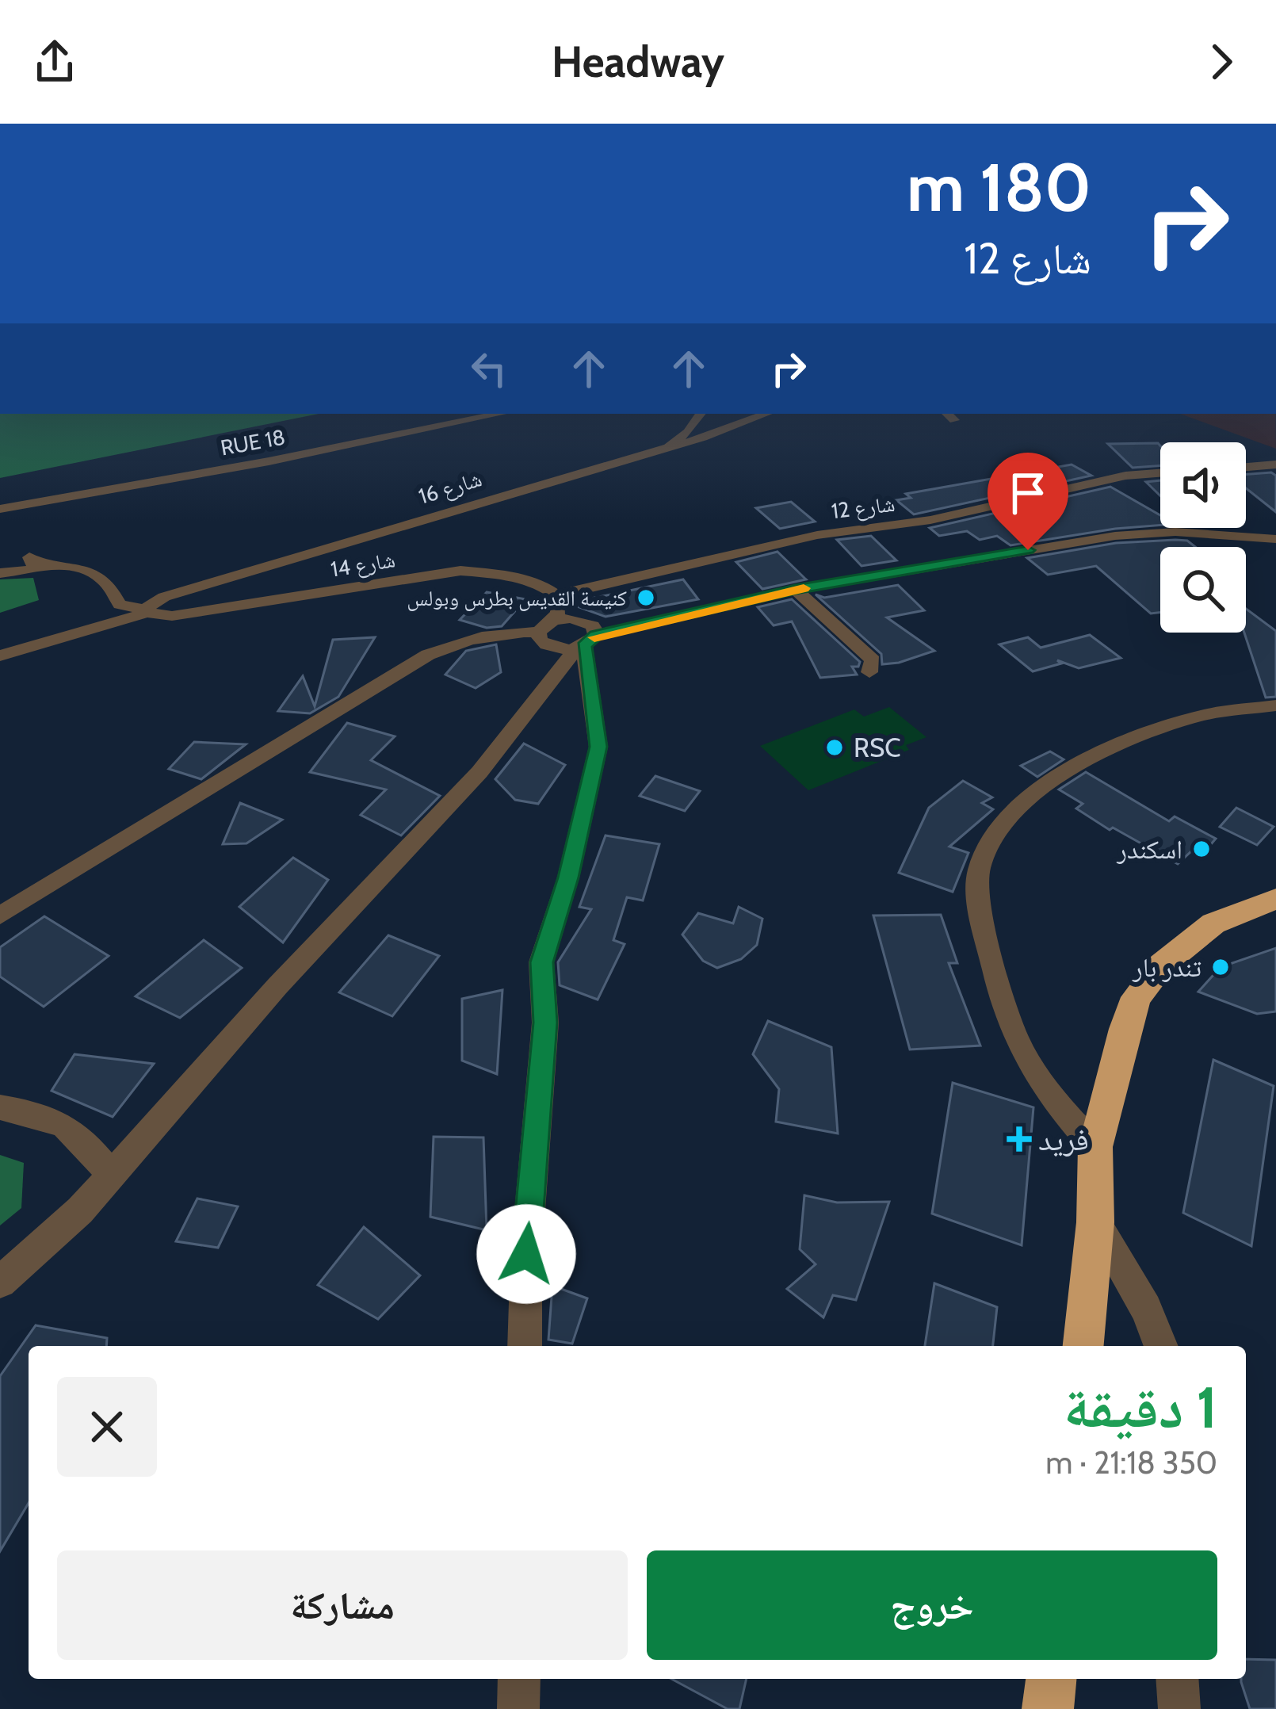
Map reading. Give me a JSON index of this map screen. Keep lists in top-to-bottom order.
{
  "streets": {
    "street": [
      "RUE 18",
      "شارع 16",
      "شارع 12",
      "شارع 14"
    ]
  },
  "crossings": [
    ["شارع 16", "شارع 14"],
    ["شارع 12", "شارع 14"]
  ],
  "places": {
    "other": [
      "كنيسة القديس بطرس وبولس",
      "RSC",
      "اسكندر",
      "تندر بار"
    ],
    "health": ["فريد"]
  },
  "page": {
    "header": "Headway",
    "turn": ["180 m", "شارع 12"],
    "heading": ["1 دقيقة", "350 m · 21:18"],
    "buttons": ["خروج", "مشاركة"]
  }
}
